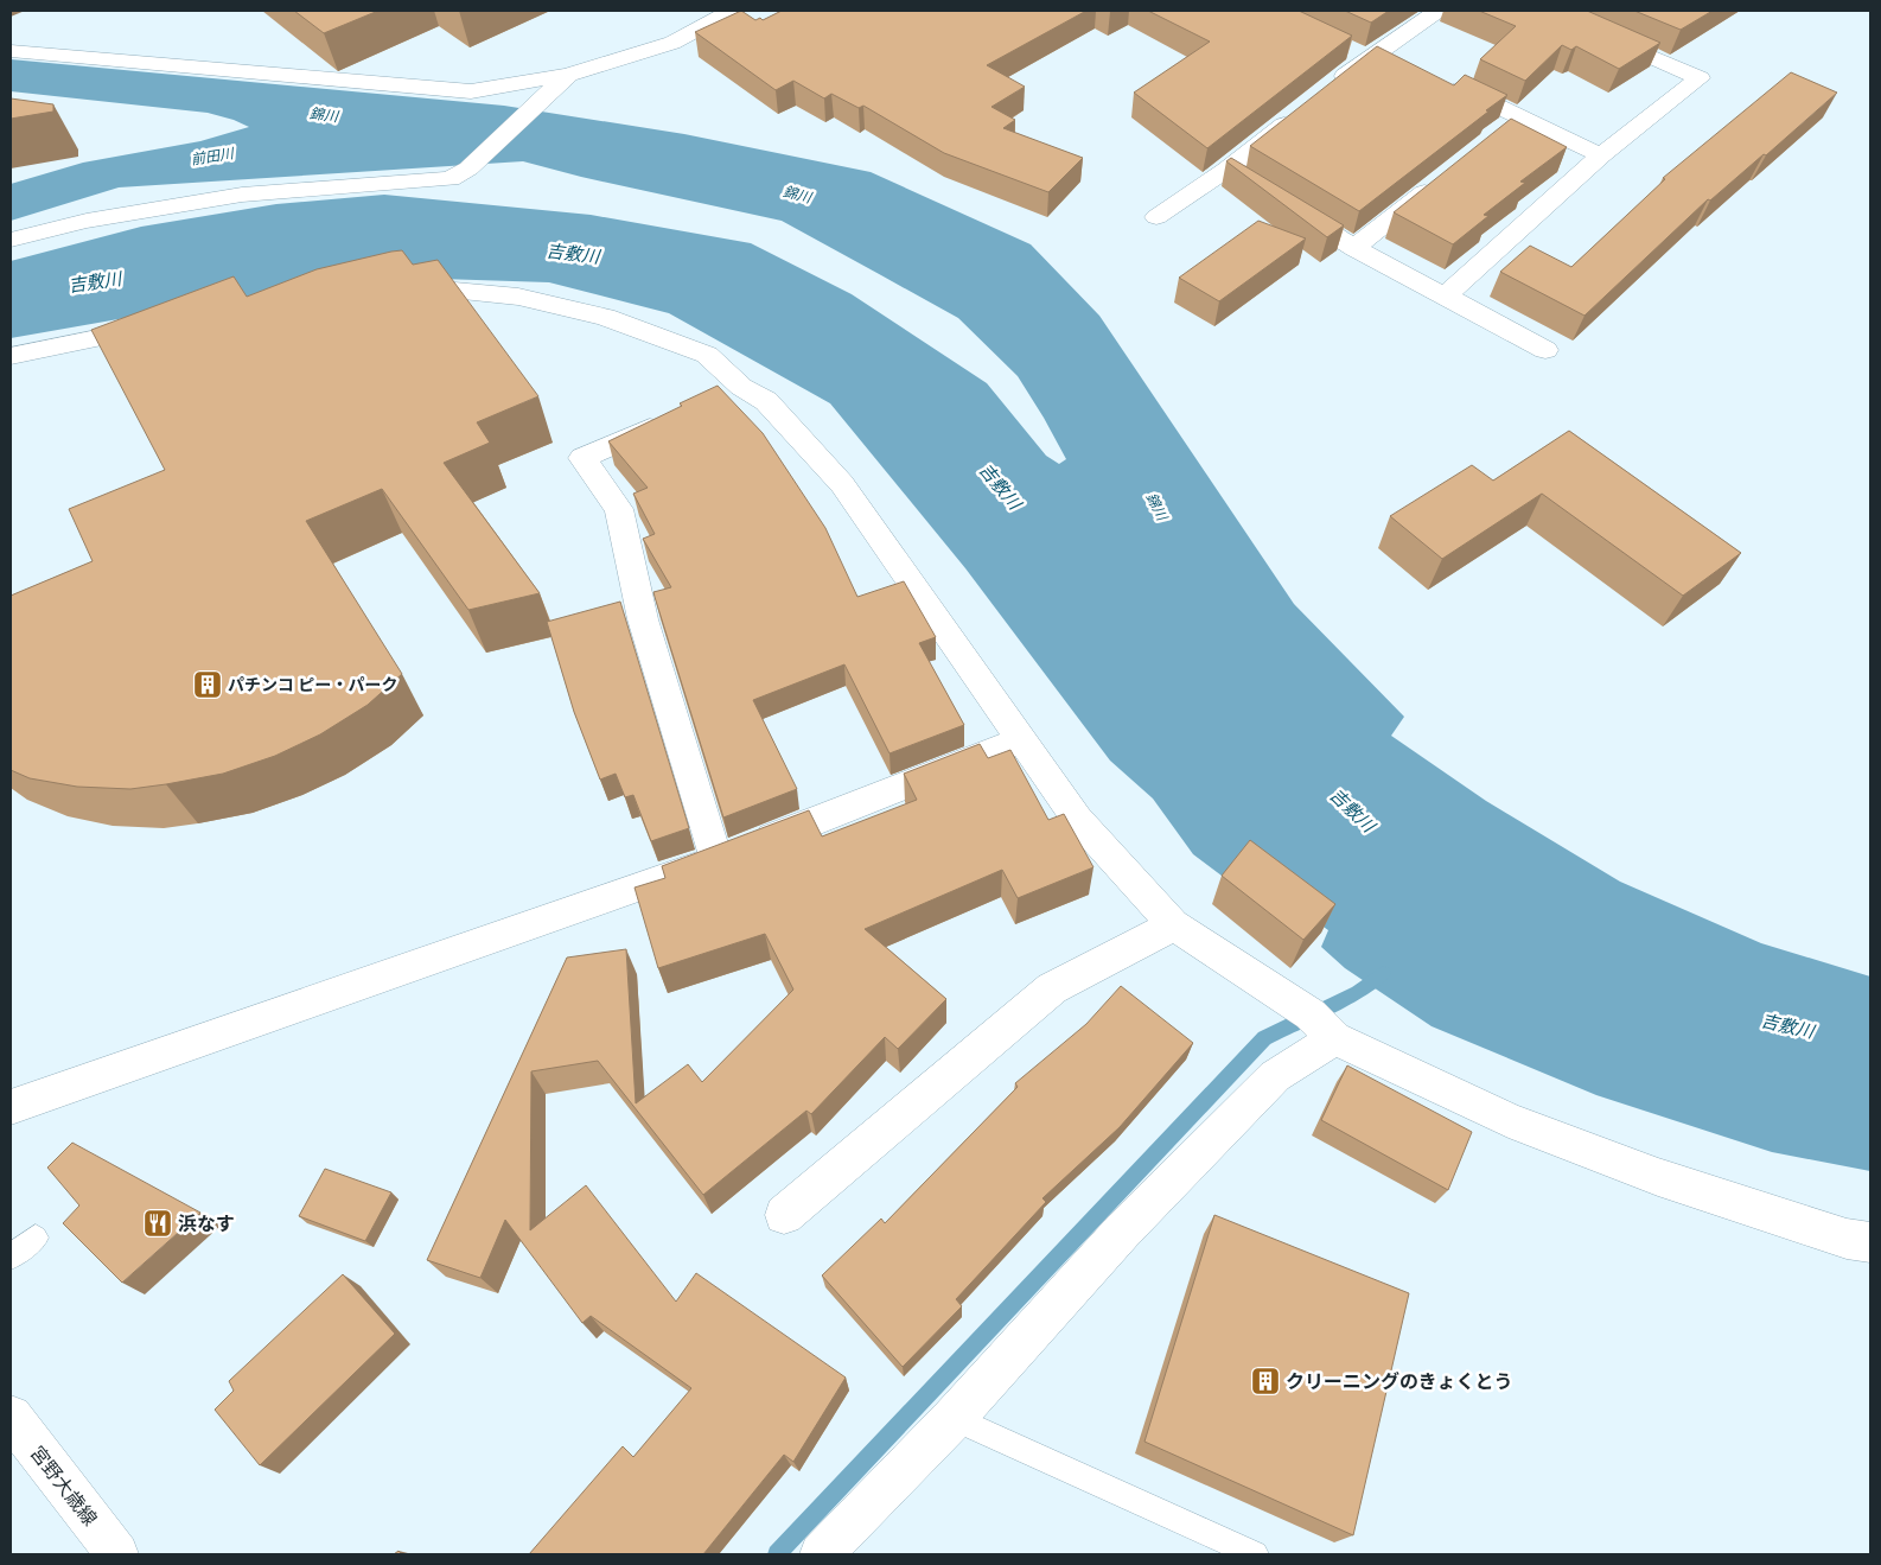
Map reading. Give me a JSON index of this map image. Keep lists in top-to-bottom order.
{
  "streets": {
    "street": ["宮野大歳線"]
  },
  "water": ["錦川", "前田川", "吉敷川"],
  "places": {
    "building": ["パチンコ ピー・パーク", "クリーニングのきょくとう"],
    "restaurant": ["浜なす"]
  }
}
